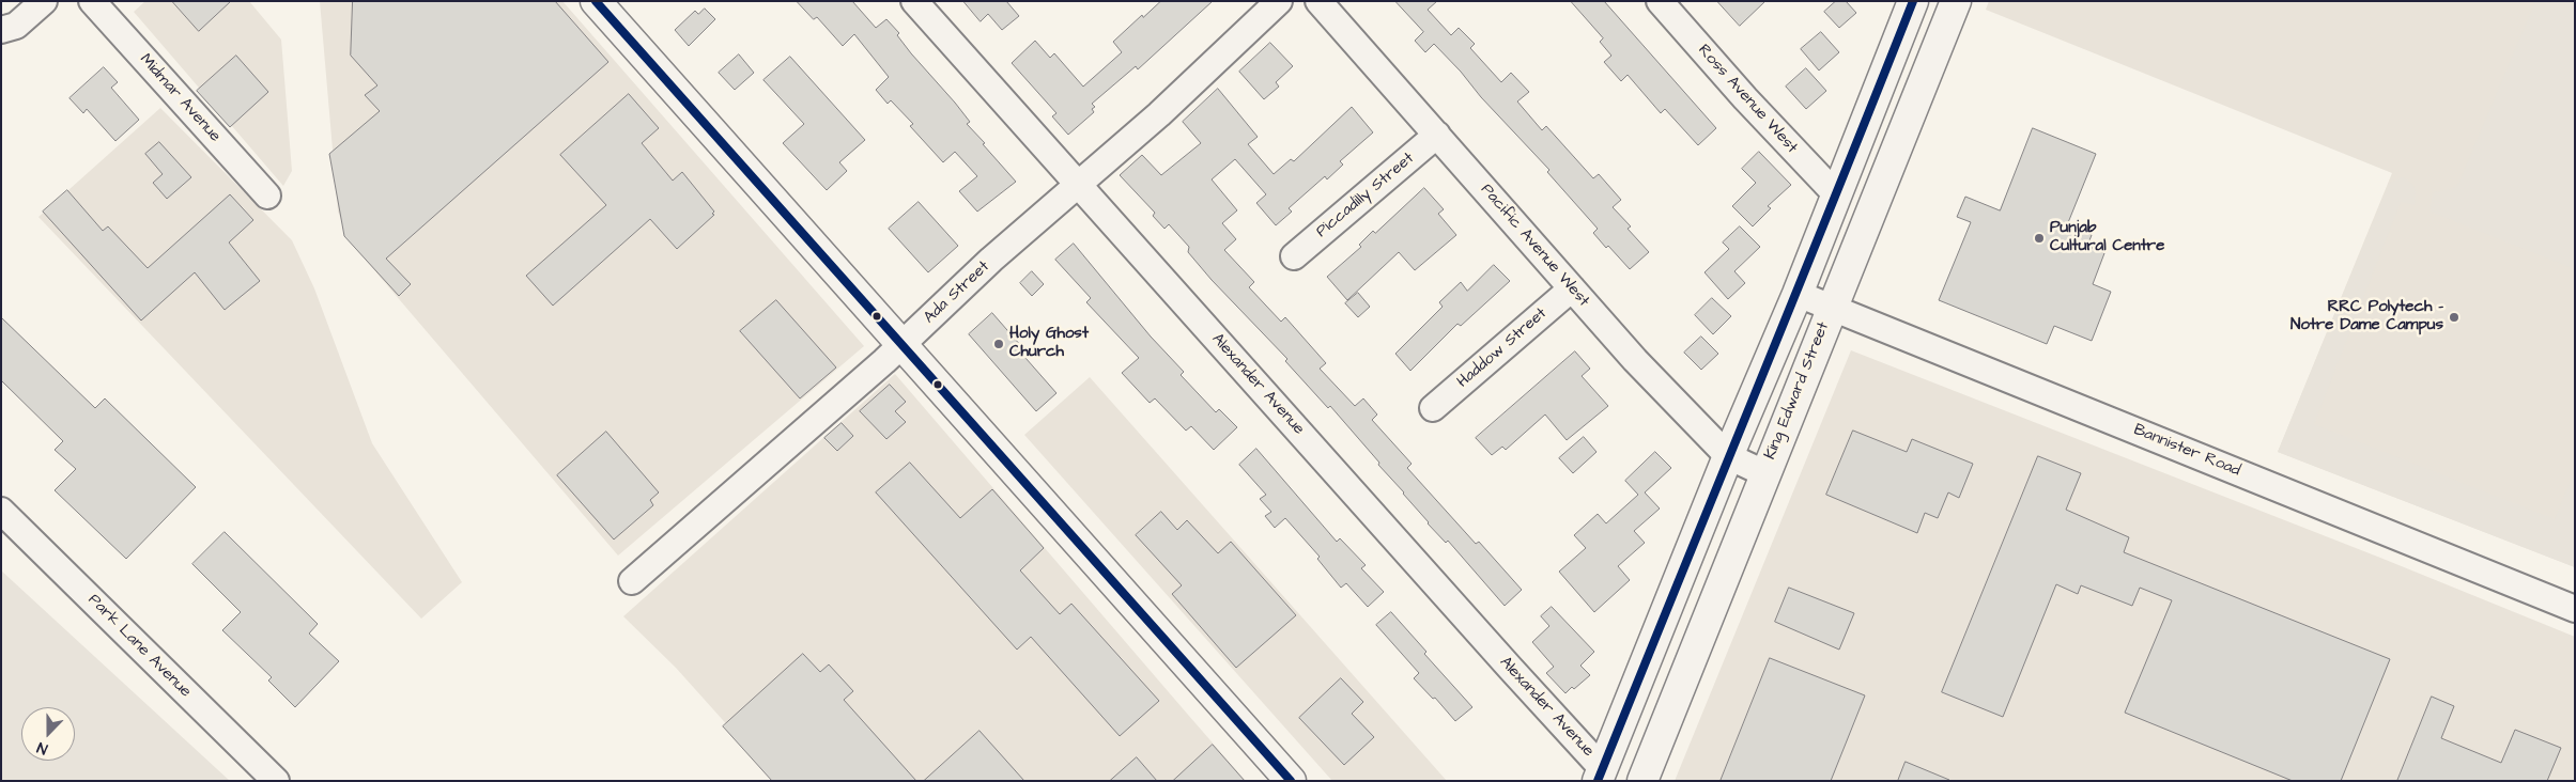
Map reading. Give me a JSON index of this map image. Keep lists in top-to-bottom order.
{
  "streets": {
    "main road": ["King Edward Street"],
    "street": [
      "Midmar Avenue",
      "Ross Avenue West",
      "Piccadilly Street",
      "Pacific Avenue West",
      "Ada Street",
      "Haddow Street",
      "Alexander Avenue",
      "Bannister Road",
      "Park Lane Avenue"
    ]
  },
  "crossings": [
    ["Piccadilly Street", "Pacific Avenue West"],
    ["Pacific Avenue West", "Haddow Street"],
    ["Pacific Avenue West", "King Edward Street"],
    ["Ada Street", "Alexander Avenue"],
    ["King Edward Street", "Bannister Road"]
  ],
  "places": ["Punjab Cultural Centre", "RRC Polytech – Notre Dame Campus", "Holy Ghost Church"],
  "north": "bottom"
}
